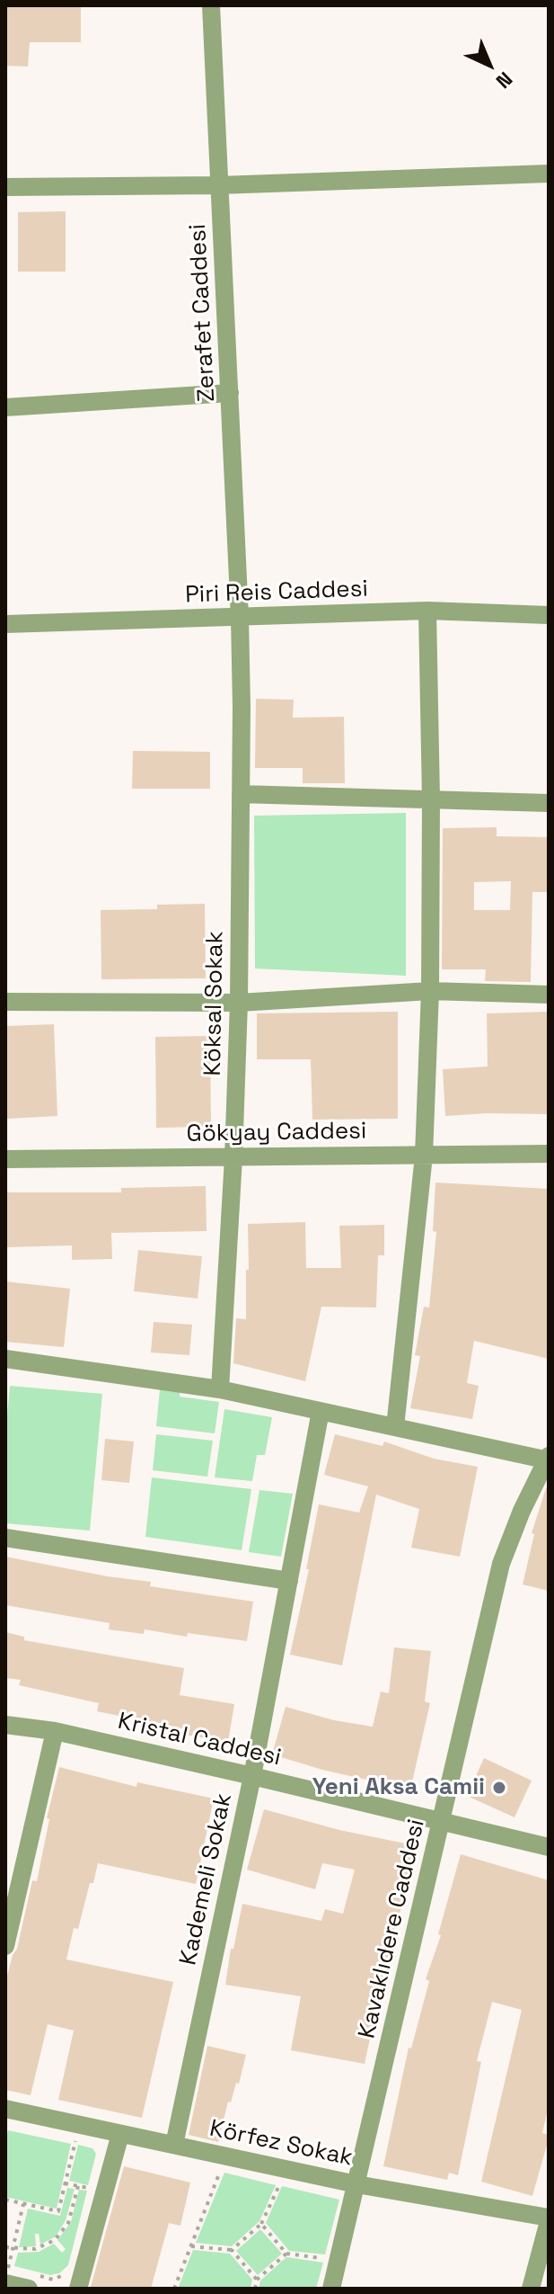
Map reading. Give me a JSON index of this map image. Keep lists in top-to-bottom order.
{
  "streets": {
    "street": [
      "Zerafet Caddesi",
      "Piri Reis Caddesi",
      "Köksal Sokak",
      "Gökyay Caddesi",
      "Kristal Caddesi",
      "Kademeli Sokak",
      "Kavaklıdere Caddesi",
      "Körfez Sokak"
    ]
  },
  "crossings": [
    ["Zerafet Caddesi", "Piri Reis Caddesi"],
    ["Zerafet Caddesi", "Köksal Sokak"],
    ["Piri Reis Caddesi", "Köksal Sokak"],
    ["Köksal Sokak", "Gökyay Caddesi"],
    ["Kristal Caddesi", "Kademeli Sokak"],
    ["Kristal Caddesi", "Kavaklıdere Caddesi"],
    ["Kademeli Sokak", "Körfez Sokak"],
    ["Kavaklıdere Caddesi", "Körfez Sokak"]
  ],
  "places": ["Yeni Aksa Camii"],
  "north": "bottom right"
}
